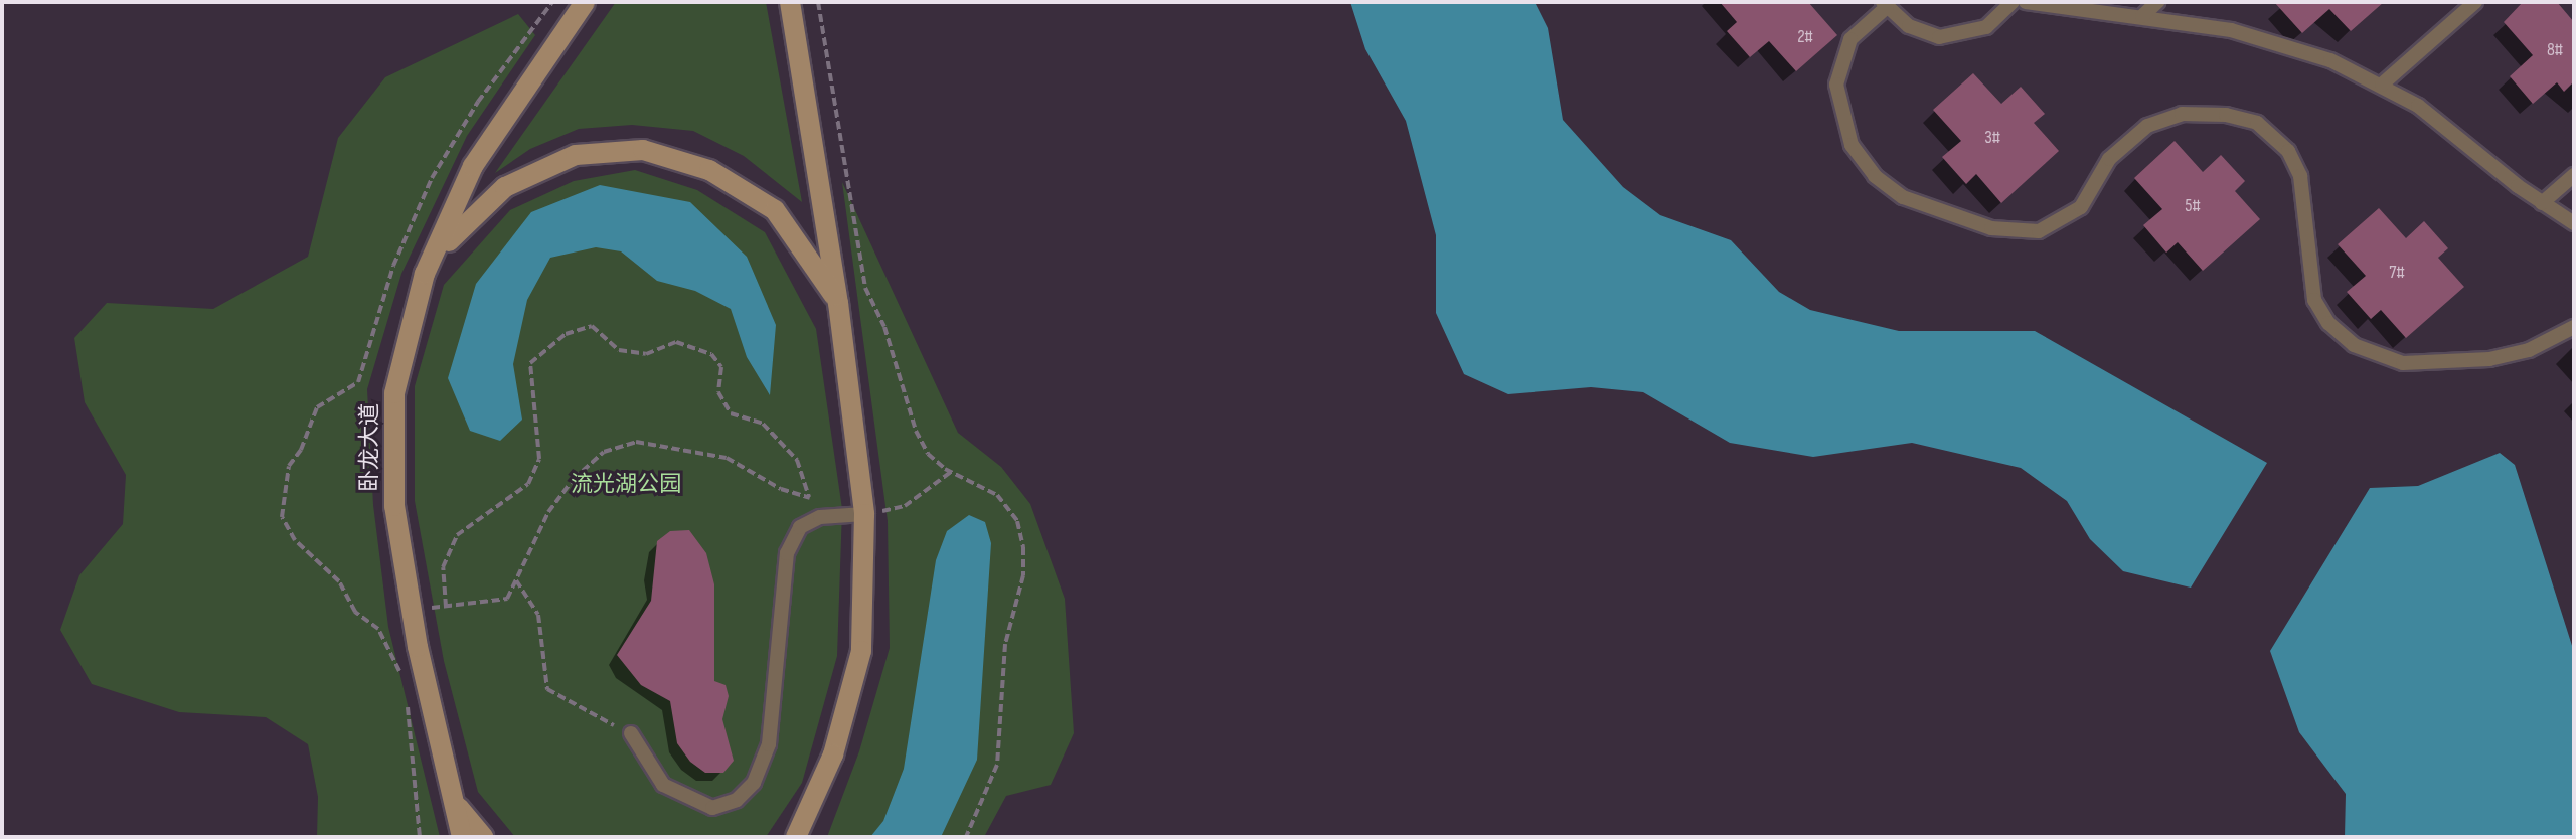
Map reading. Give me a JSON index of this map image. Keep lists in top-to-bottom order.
{
  "streets": {
    "main road": ["卧龙大道"]
  },
  "parks": ["流光湖公园"],
  "house_numbers": [
    "2#",
    "8#",
    "3#",
    "5#",
    "7#"
  ]
}
